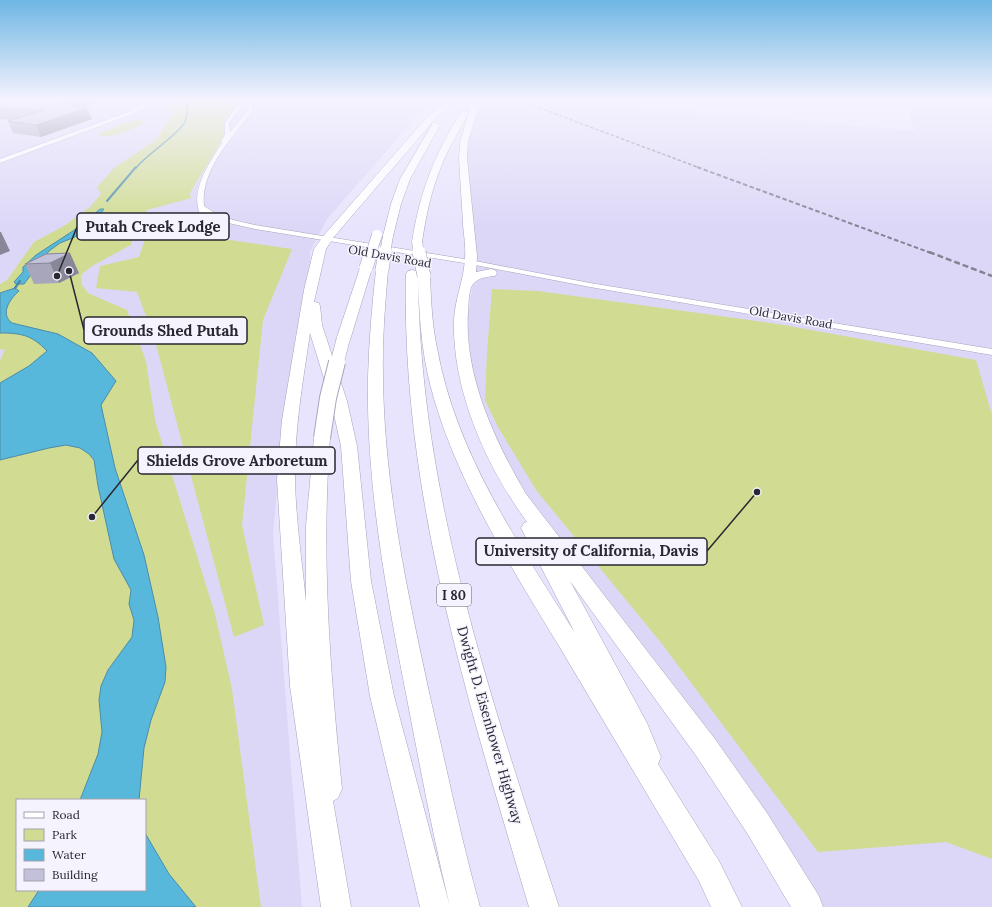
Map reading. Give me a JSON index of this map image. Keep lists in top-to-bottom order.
{
  "streets": {
    "highway": ["I 80", "Dwight D. Eisenhower Highway"],
    "street": ["Old Davis Road"]
  },
  "places": [
    "Grounds Shed Putah",
    "Putah Creek Lodge",
    "University of California, Davis",
    "Shields Grove Arboretum"
  ],
  "legend": [
    "Road",
    "Park",
    "Water",
    "Building"
  ]
}
